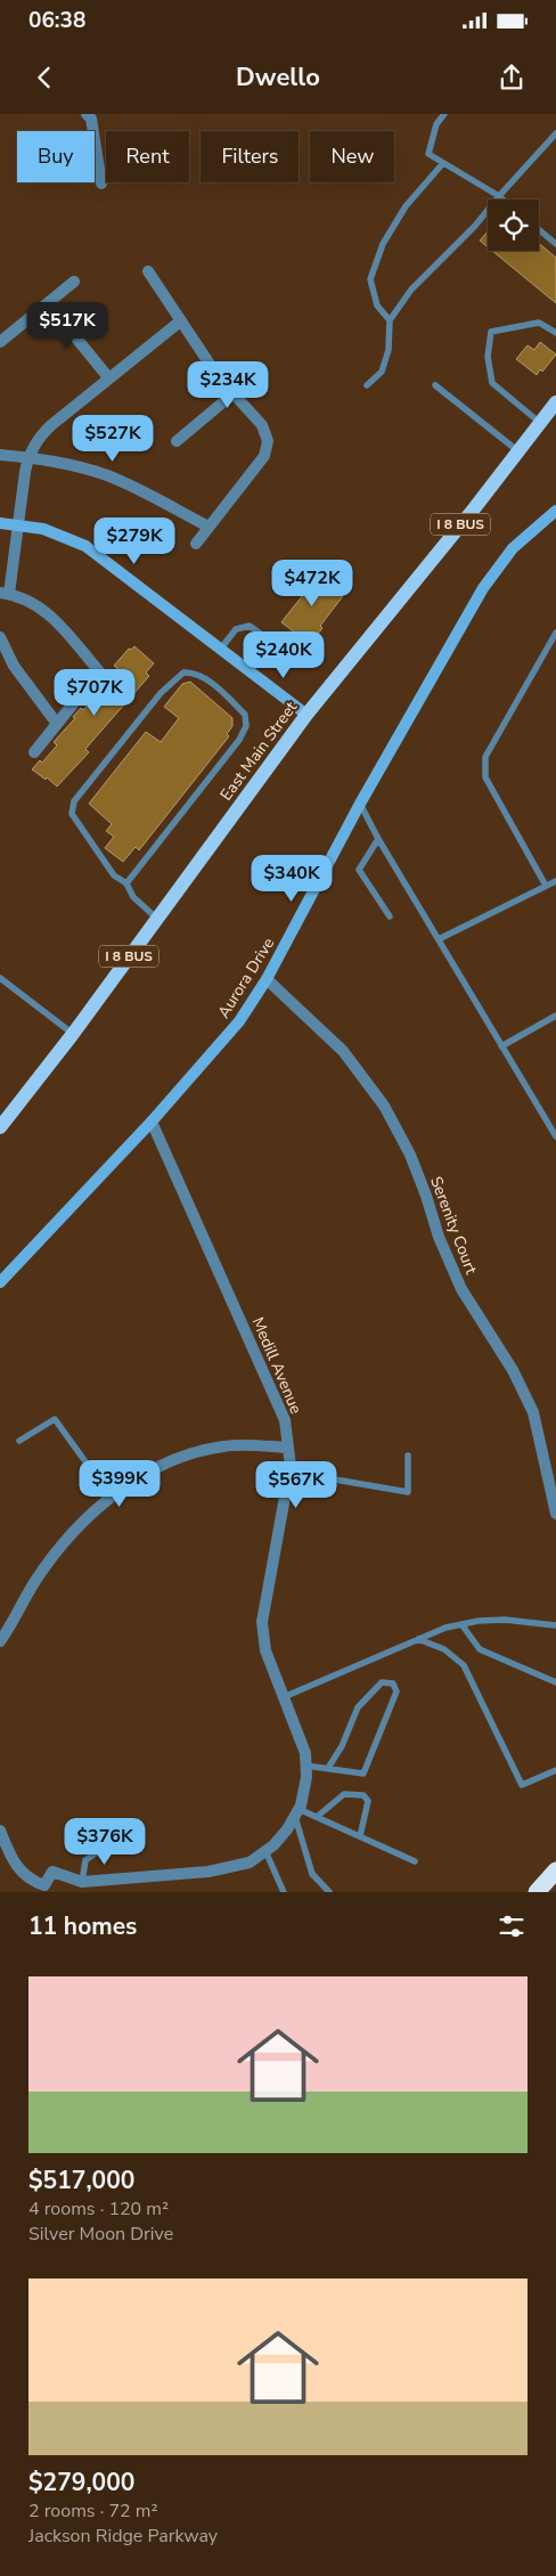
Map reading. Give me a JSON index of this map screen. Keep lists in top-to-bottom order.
{
  "streets": {
    "main road": ["I 8 BUS", "East Main Street"],
    "street": ["Aurora Drive", "Serenity Court", "Medill Avenue"]
  },
  "crossings": [
    ["Aurora Drive", "Serenity Court"],
    ["Aurora Drive", "Medill Avenue"]
  ],
  "page": {
    "status": "06:38",
    "header": "Dwello",
    "chip": [
      "Buy",
      "Rent",
      "Filters",
      "New"
    ],
    "price": [
      "$517K",
      "$234K",
      "$527K",
      "$279K",
      "$472K",
      "$240K",
      "$707K",
      "$340K",
      "$399K",
      "$567K",
      "$376K"
    ],
    "heading": "11 homes",
    "list": [
      {
        "name": "$517,000",
        "note": "4 rooms · 120 m² · Silver Moon Drive"
      },
      {
        "name": "$279,000",
        "note": "2 rooms · 72 m² · Jackson Ridge Parkway"
      }
    ]
  }
}
